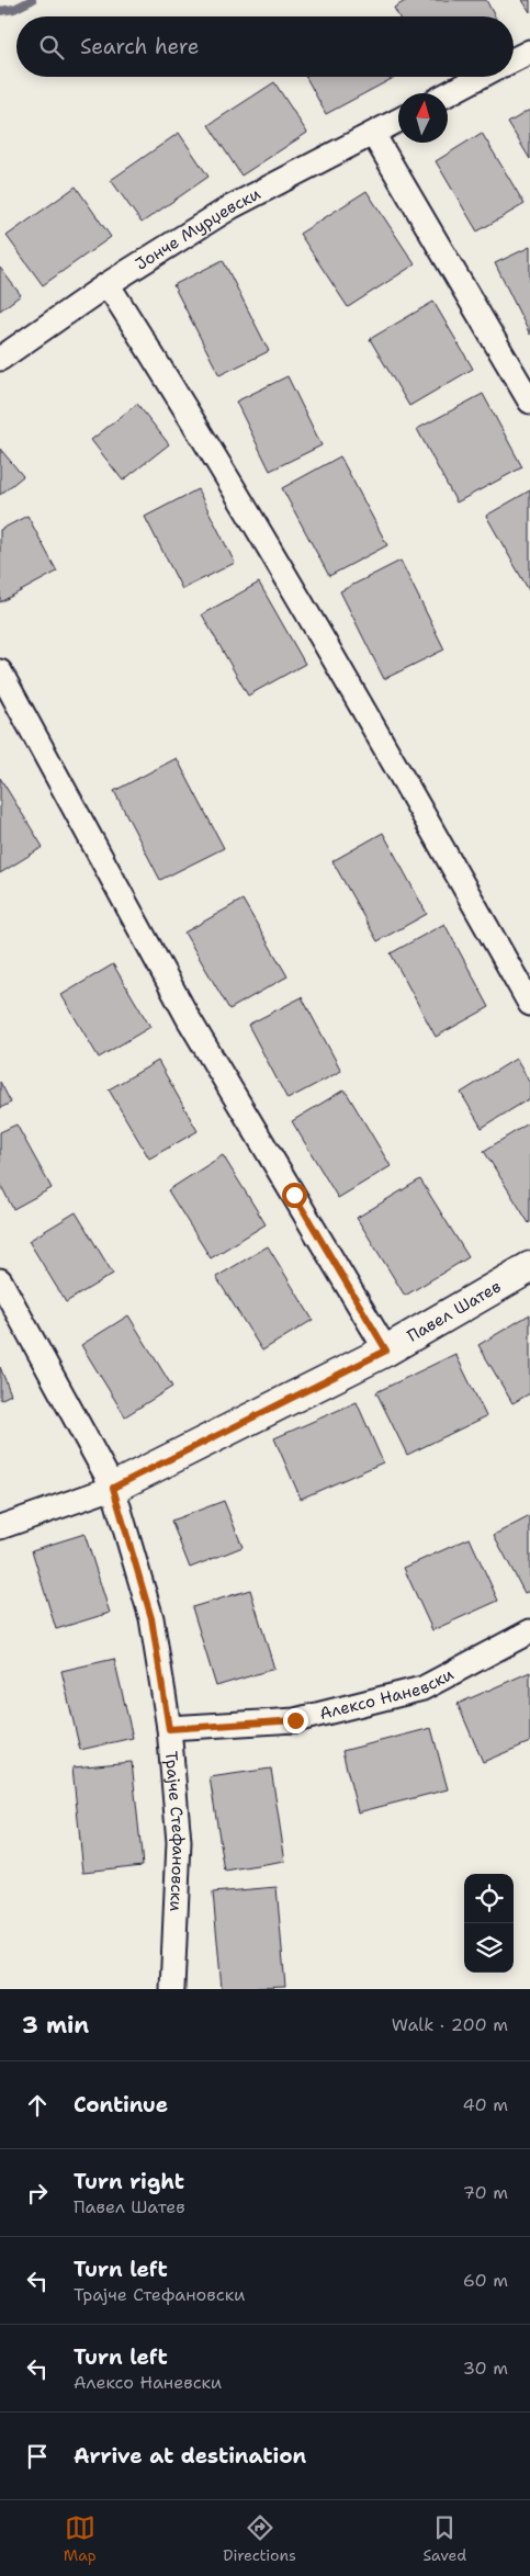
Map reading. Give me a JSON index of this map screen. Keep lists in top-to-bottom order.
{
  "streets": {
    "street": [
      "Јонче Мурџевски",
      "Павел Шатев",
      "Алексо Наневски",
      "Трајче Стефановски"
    ]
  },
  "crossings": [
    ["Павел Шатев", "Трајче Стефановски"],
    ["Алексо Наневски", "Трајче Стефановски"]
  ],
  "north": "top",
  "page": {
    "search": "Search here",
    "heading": ["3 min", "Walk · 200 m"],
    "list": [
      ["Continue", "40 m"],
      ["Turn right", "Павел Шатев", "70 m"],
      ["Turn left", "Трајче Стефановски", "60 m"],
      ["Turn left", "Алексо Наневски", "30 m"],
      "Arrive at destination"
    ],
    "nav": ["Map", "Directions", "Saved"]
  }
}
